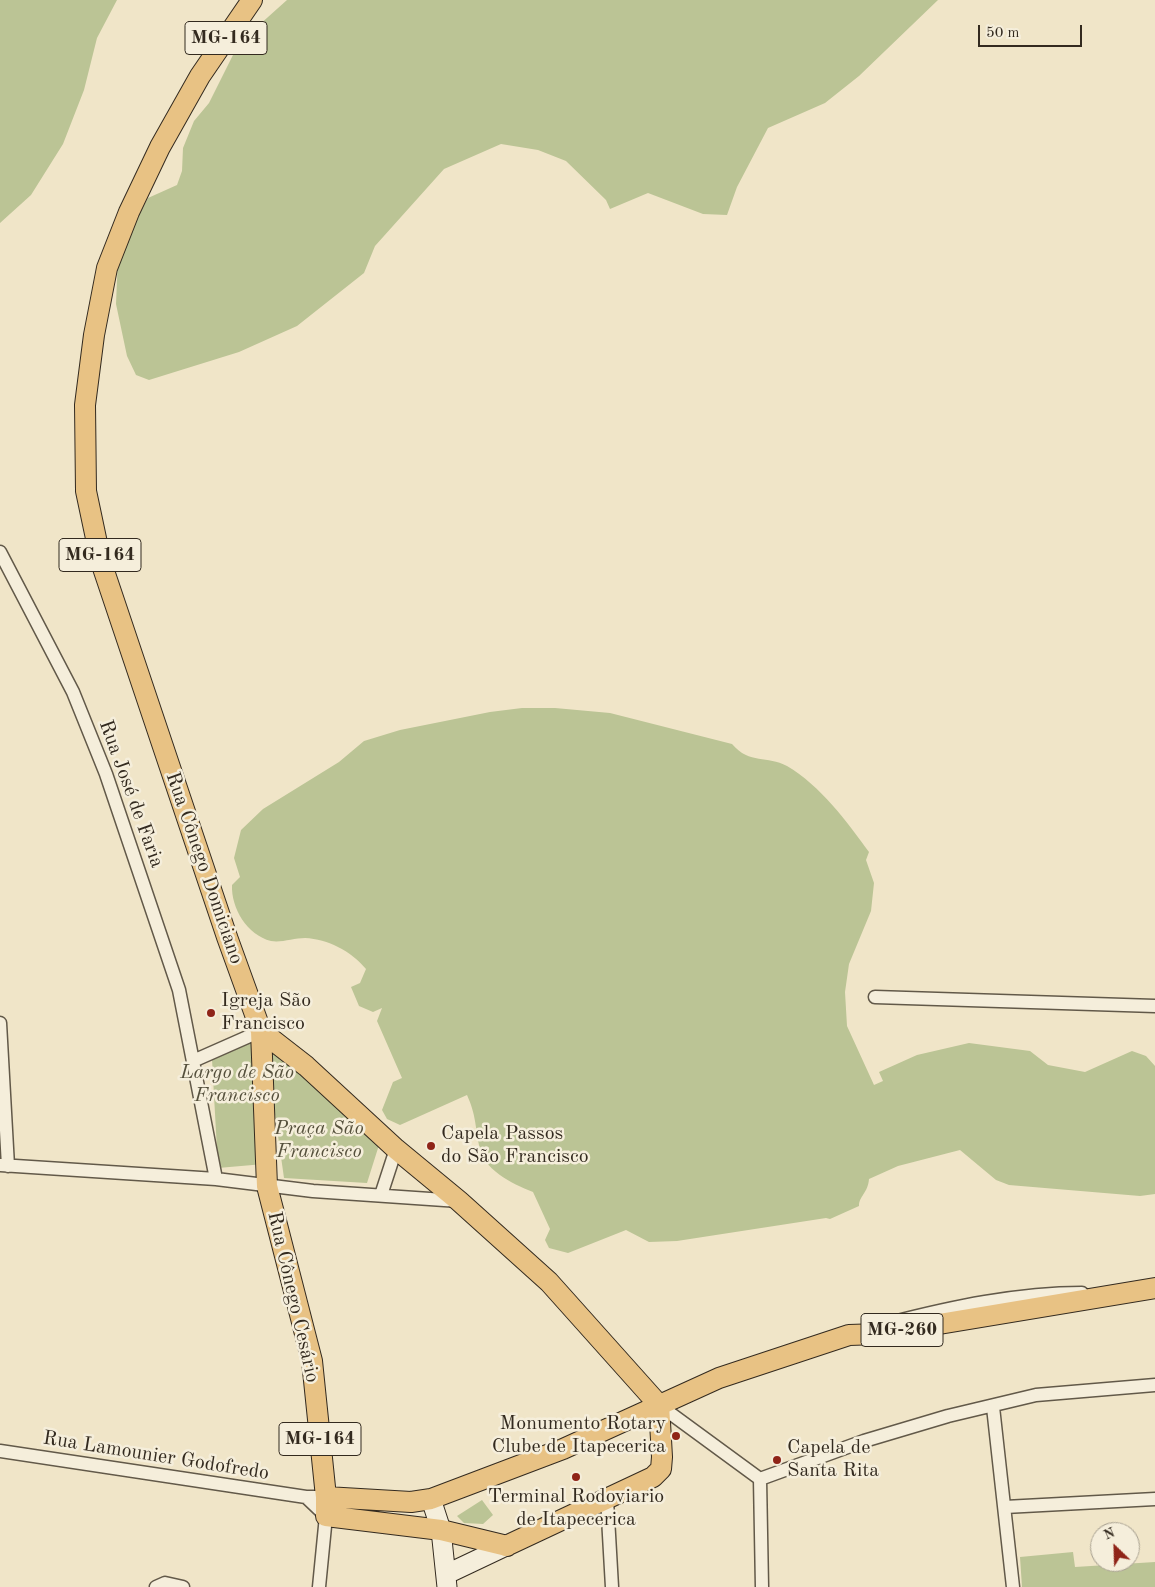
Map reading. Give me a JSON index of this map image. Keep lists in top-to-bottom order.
{
  "streets": {
    "main road": [
      "MG-164",
      "Rua Cônego Domiciano",
      "Rua Cônego Cesário",
      "MG-260"
    ],
    "street": ["Rua José de Faria", "Rua Lamounier Godofredo"]
  },
  "crossings": [
    ["MG-164", "Rua Cônego Domiciano"],
    ["MG-164", "Rua Cônego Cesário"],
    ["Rua Cônego Cesário", "Rua Lamounier Godofredo"]
  ],
  "parks": ["Largo de São Francisco", "Praça São Francisco"],
  "places": [
    "Igreja São Francisco",
    "Capela Passos do São Francisco",
    "Monumento Rotary Clube de Itapecerica",
    "Capela de Santa Rita",
    "Terminal Rodoviario de Itapecerica"
  ],
  "scale_bar": "50 m",
  "north": "top left"
}
